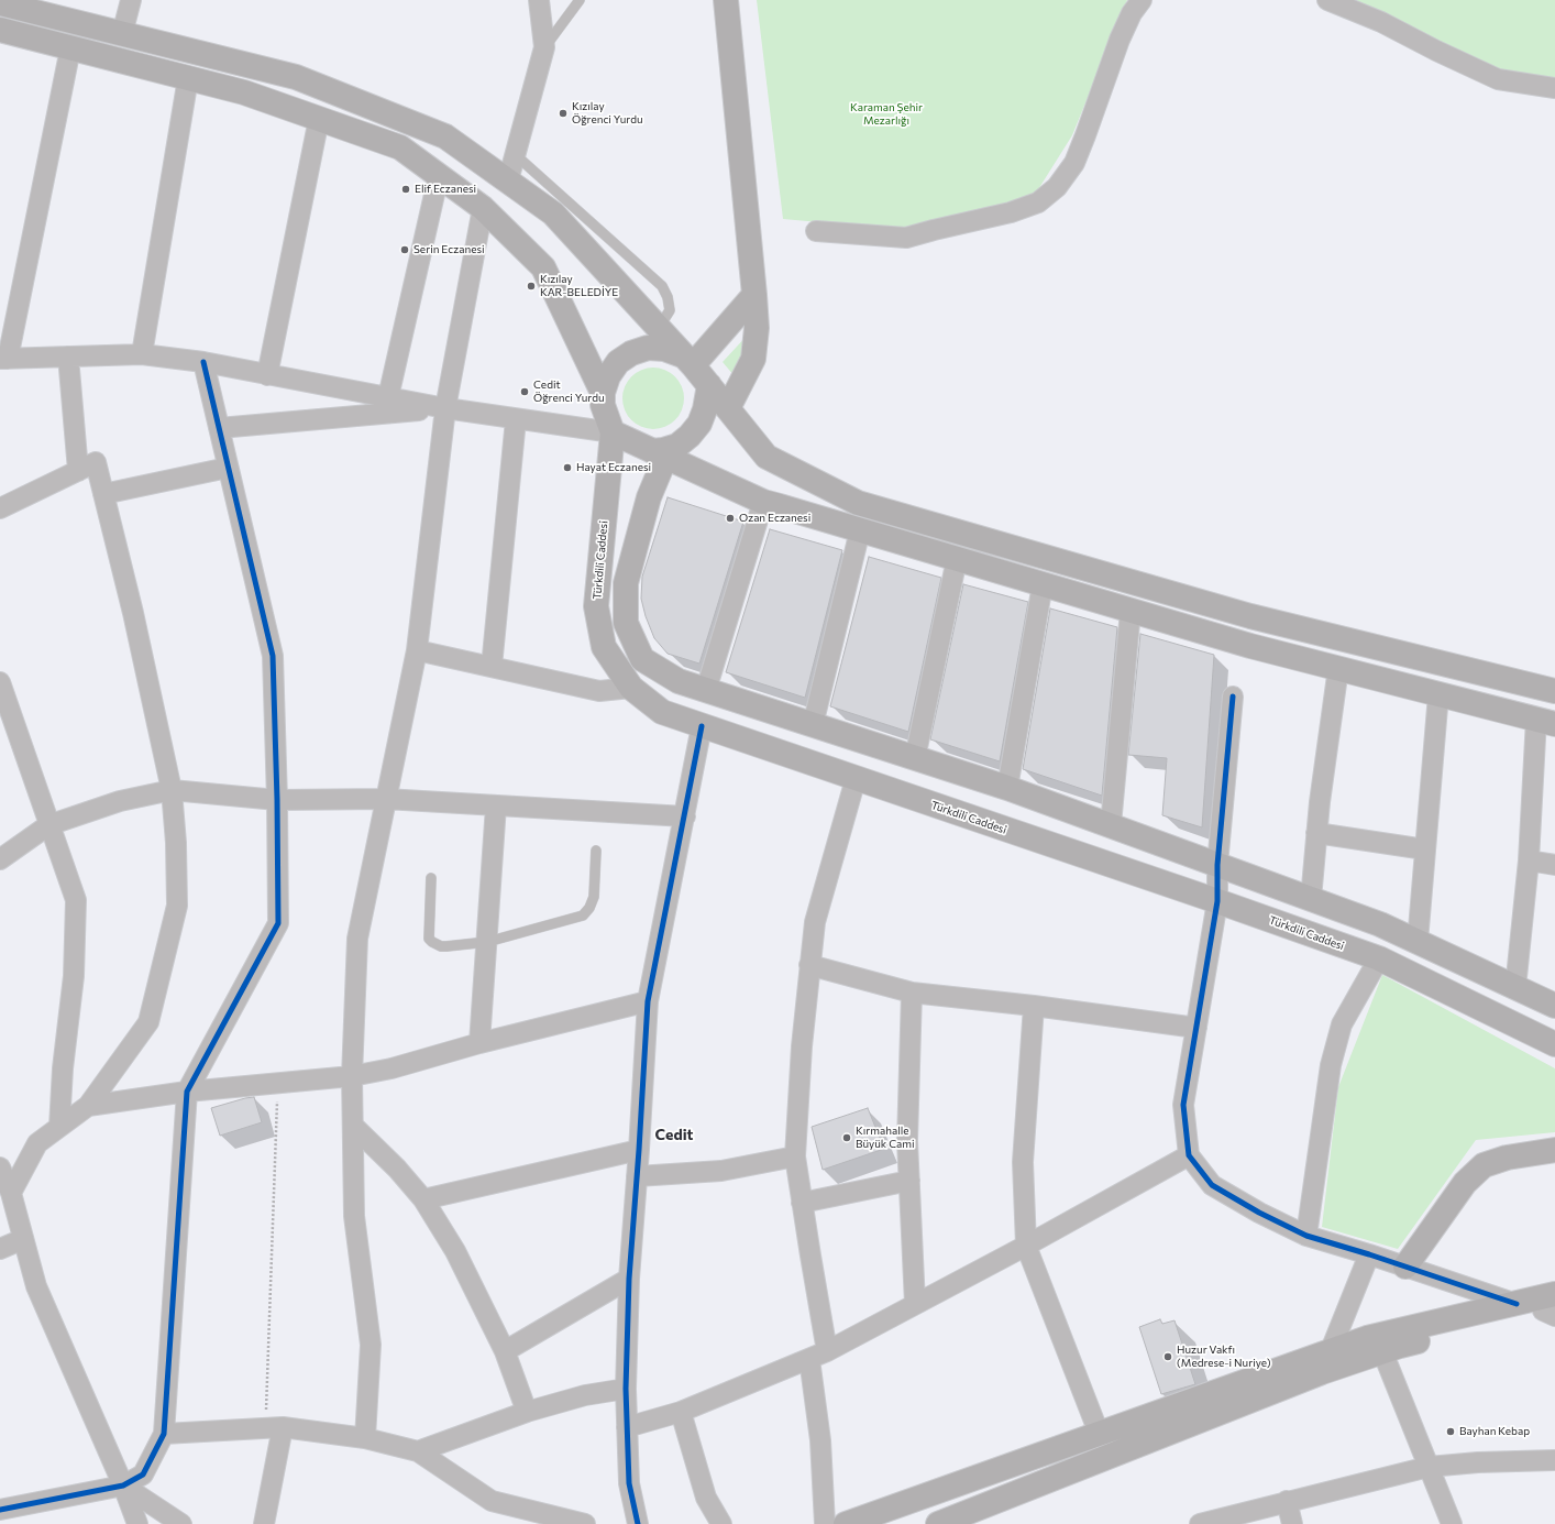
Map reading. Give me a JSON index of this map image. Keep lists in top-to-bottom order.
{
  "streets": {
    "main road": ["Türkdili Caddesi"]
  },
  "districts": ["Cedit"],
  "parks": ["Karaman Şehir Mezarlığı"],
  "places": [
    "Kızılay Öğrenci Yurdu",
    "Elif Eczanesi",
    "Serin Eczanesi",
    "Kızılay KAR-BELEDİYE",
    "Cedit Öğrenci Yurdu",
    "Hayat Eczanesi",
    "Ozan Eczanesi",
    "Kırmahalle Büyük Cami",
    "Huzur Vakfı (Medrese-i Nuriye)",
    "Bayhan Kebap"
  ]
}
